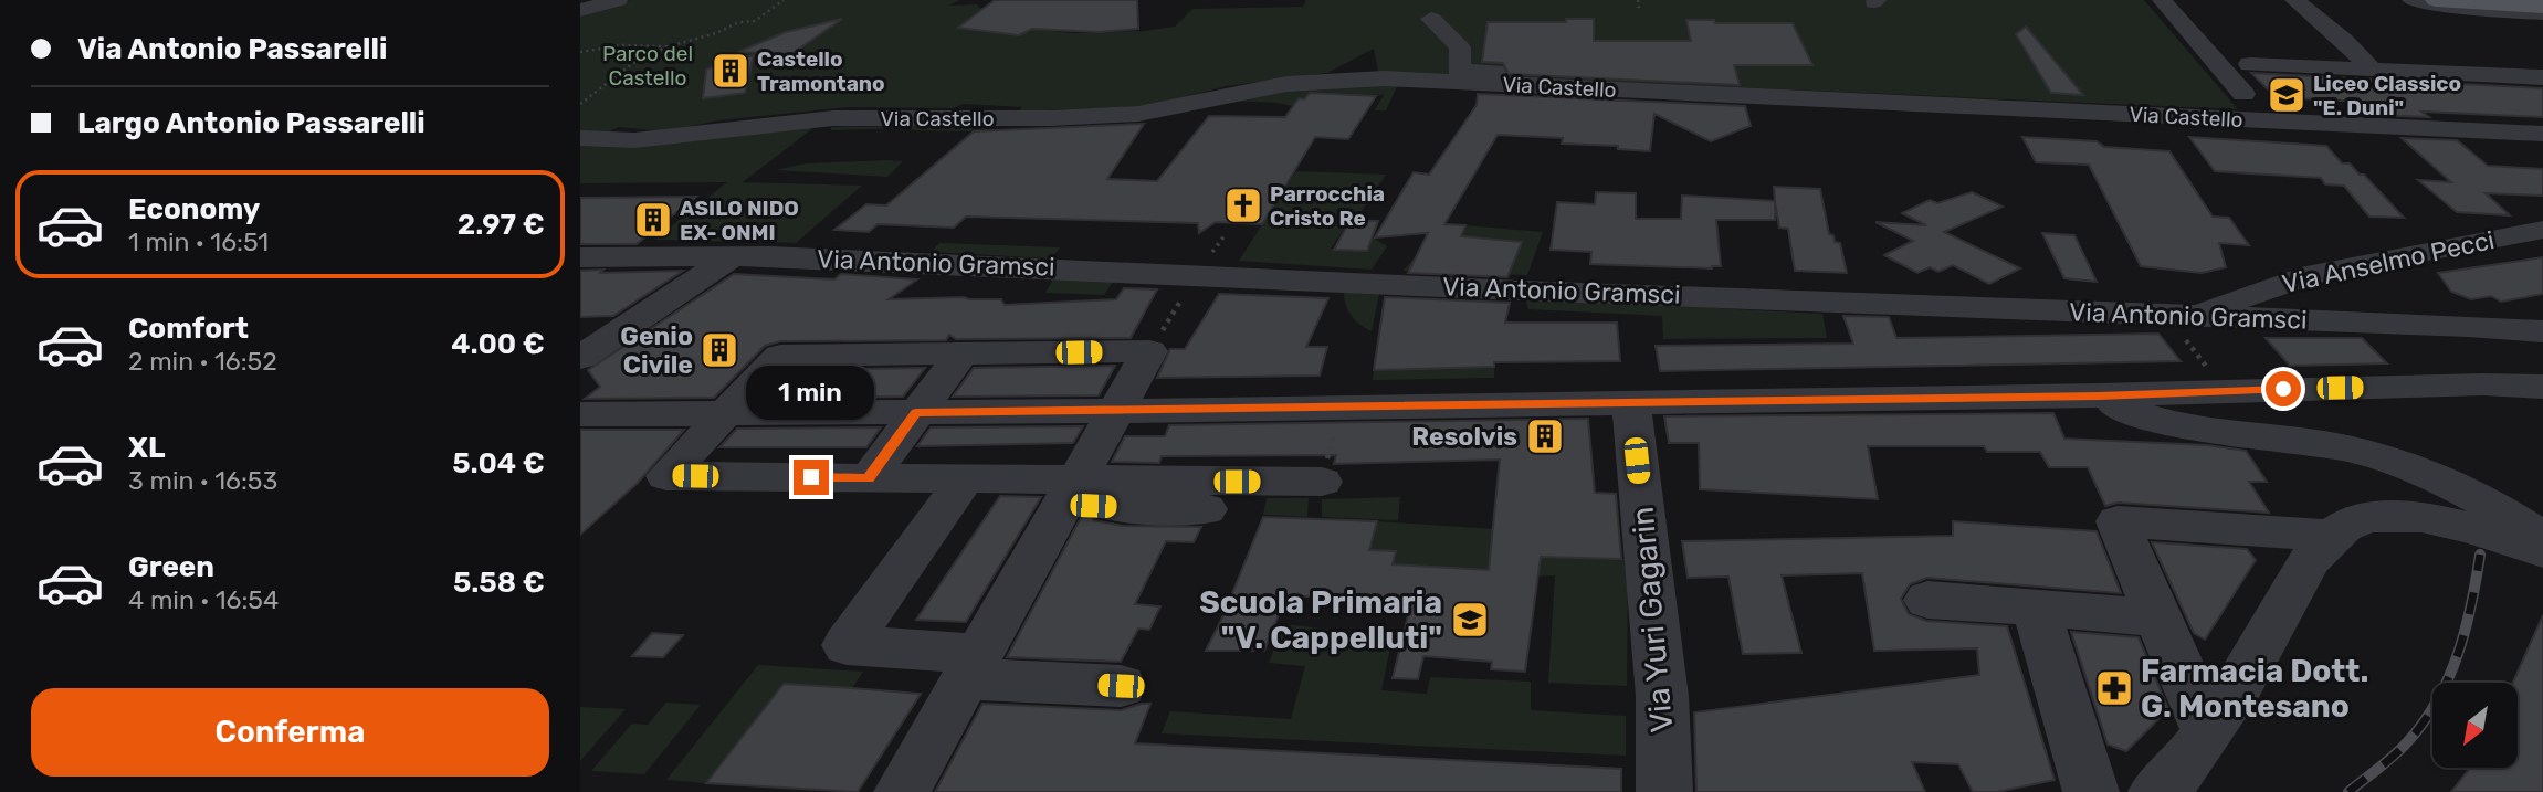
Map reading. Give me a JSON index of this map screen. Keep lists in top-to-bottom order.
{
  "streets": {
    "street": [
      "Via Castello",
      "Via Anselmo Pecci",
      "Via Antonio Gramsci",
      "Via Yuri Gagarin"
    ]
  },
  "crossings": [
    ["Via Anselmo Pecci", "Via Antonio Gramsci"]
  ],
  "parks": ["Parco del Castello"],
  "places": {
    "building": [
      "Castello Tramontano",
      "ASILO NIDO EX- ONMI",
      "Genio Civile",
      "Resolvis"
    ],
    "school or university": ["Liceo Classico \"E. Duni\"", "Scuola Primaria \"V. Cappelluti\""],
    "church": ["Parrocchia Cristo Re"],
    "pharmacy": ["Farmacia Dott. G. Montesano"]
  },
  "north": "bottom left",
  "page": {
    "banner": ["Via Antonio Passarelli", "Largo Antonio Passarelli"],
    "list": [
      {
        "name": "Economy",
        "note": "1 min · 16:51",
        "value": "2.97 €"
      },
      {
        "name": "Comfort",
        "note": "2 min · 16:52",
        "value": "4.00 €"
      },
      {
        "name": "XL",
        "note": "3 min · 16:53",
        "value": "5.04 €"
      },
      {
        "name": "Green",
        "note": "4 min · 16:54",
        "value": "5.58 €"
      }
    ],
    "bubble": "1 min",
    "buttons": "Conferma"
  }
}
